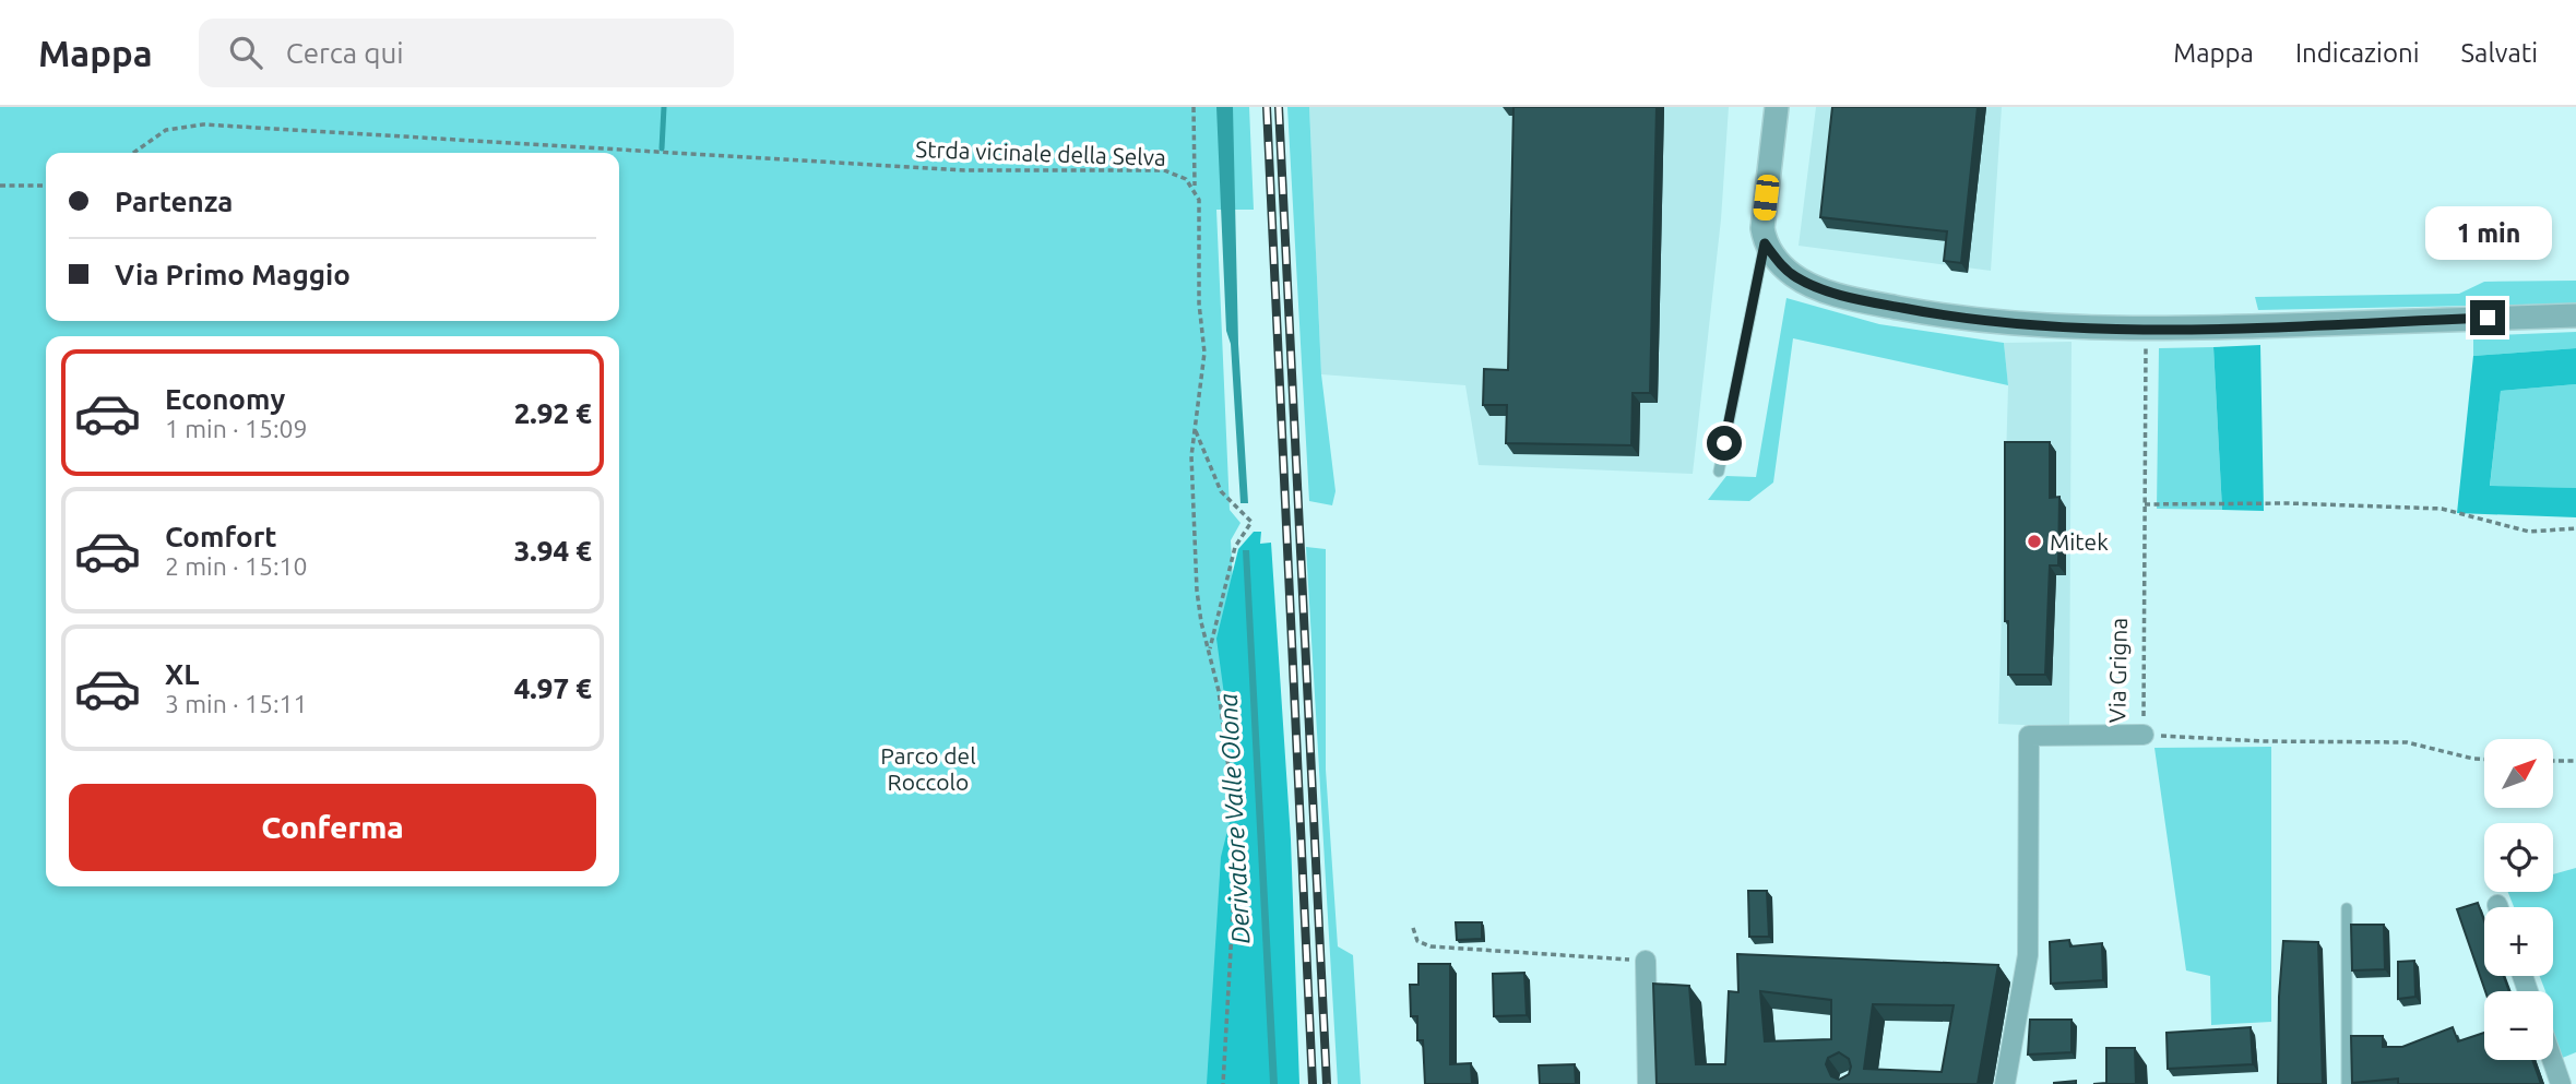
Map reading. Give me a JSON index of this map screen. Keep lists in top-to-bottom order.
{
  "streets": {
    "street": ["Via Grigna"],
    "path": ["Strda vicinale della Selva"]
  },
  "water": ["Derivatore Valle Olona"],
  "parks": ["Parco del Roccolo"],
  "places": ["Mitek"],
  "north": "top right",
  "page": {
    "header": "Mappa",
    "search": "Cerca qui",
    "nav": ["Mappa", "Indicazioni", "Salvati"],
    "banner": ["Partenza", "Via Primo Maggio"],
    "bubble": "1 min",
    "list": [
      {
        "name": "Economy",
        "note": "1 min · 15:09",
        "value": "2.92 €"
      },
      {
        "name": "Comfort",
        "note": "2 min · 15:10",
        "value": "3.94 €"
      },
      {
        "name": "XL",
        "note": "3 min · 15:11",
        "value": "4.97 €"
      }
    ],
    "map_buttons": ["+", "−"],
    "buttons": "Conferma"
  }
}
